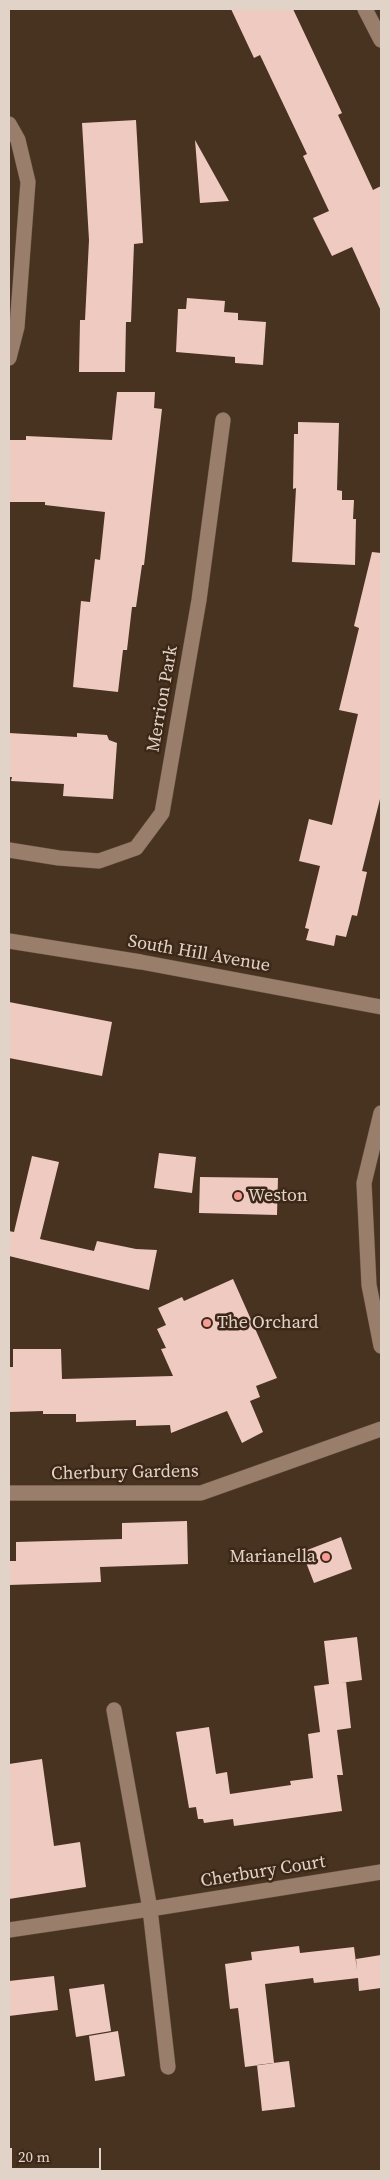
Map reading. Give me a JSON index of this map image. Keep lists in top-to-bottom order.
{
  "streets": {
    "street": [
      "Merrion Park",
      "South Hill Avenue",
      "Cherbury Gardens",
      "Cherbury Court"
    ]
  },
  "places": ["Weston", "The Orchard", "Marianella"],
  "scale_bar": "20 m"
}
